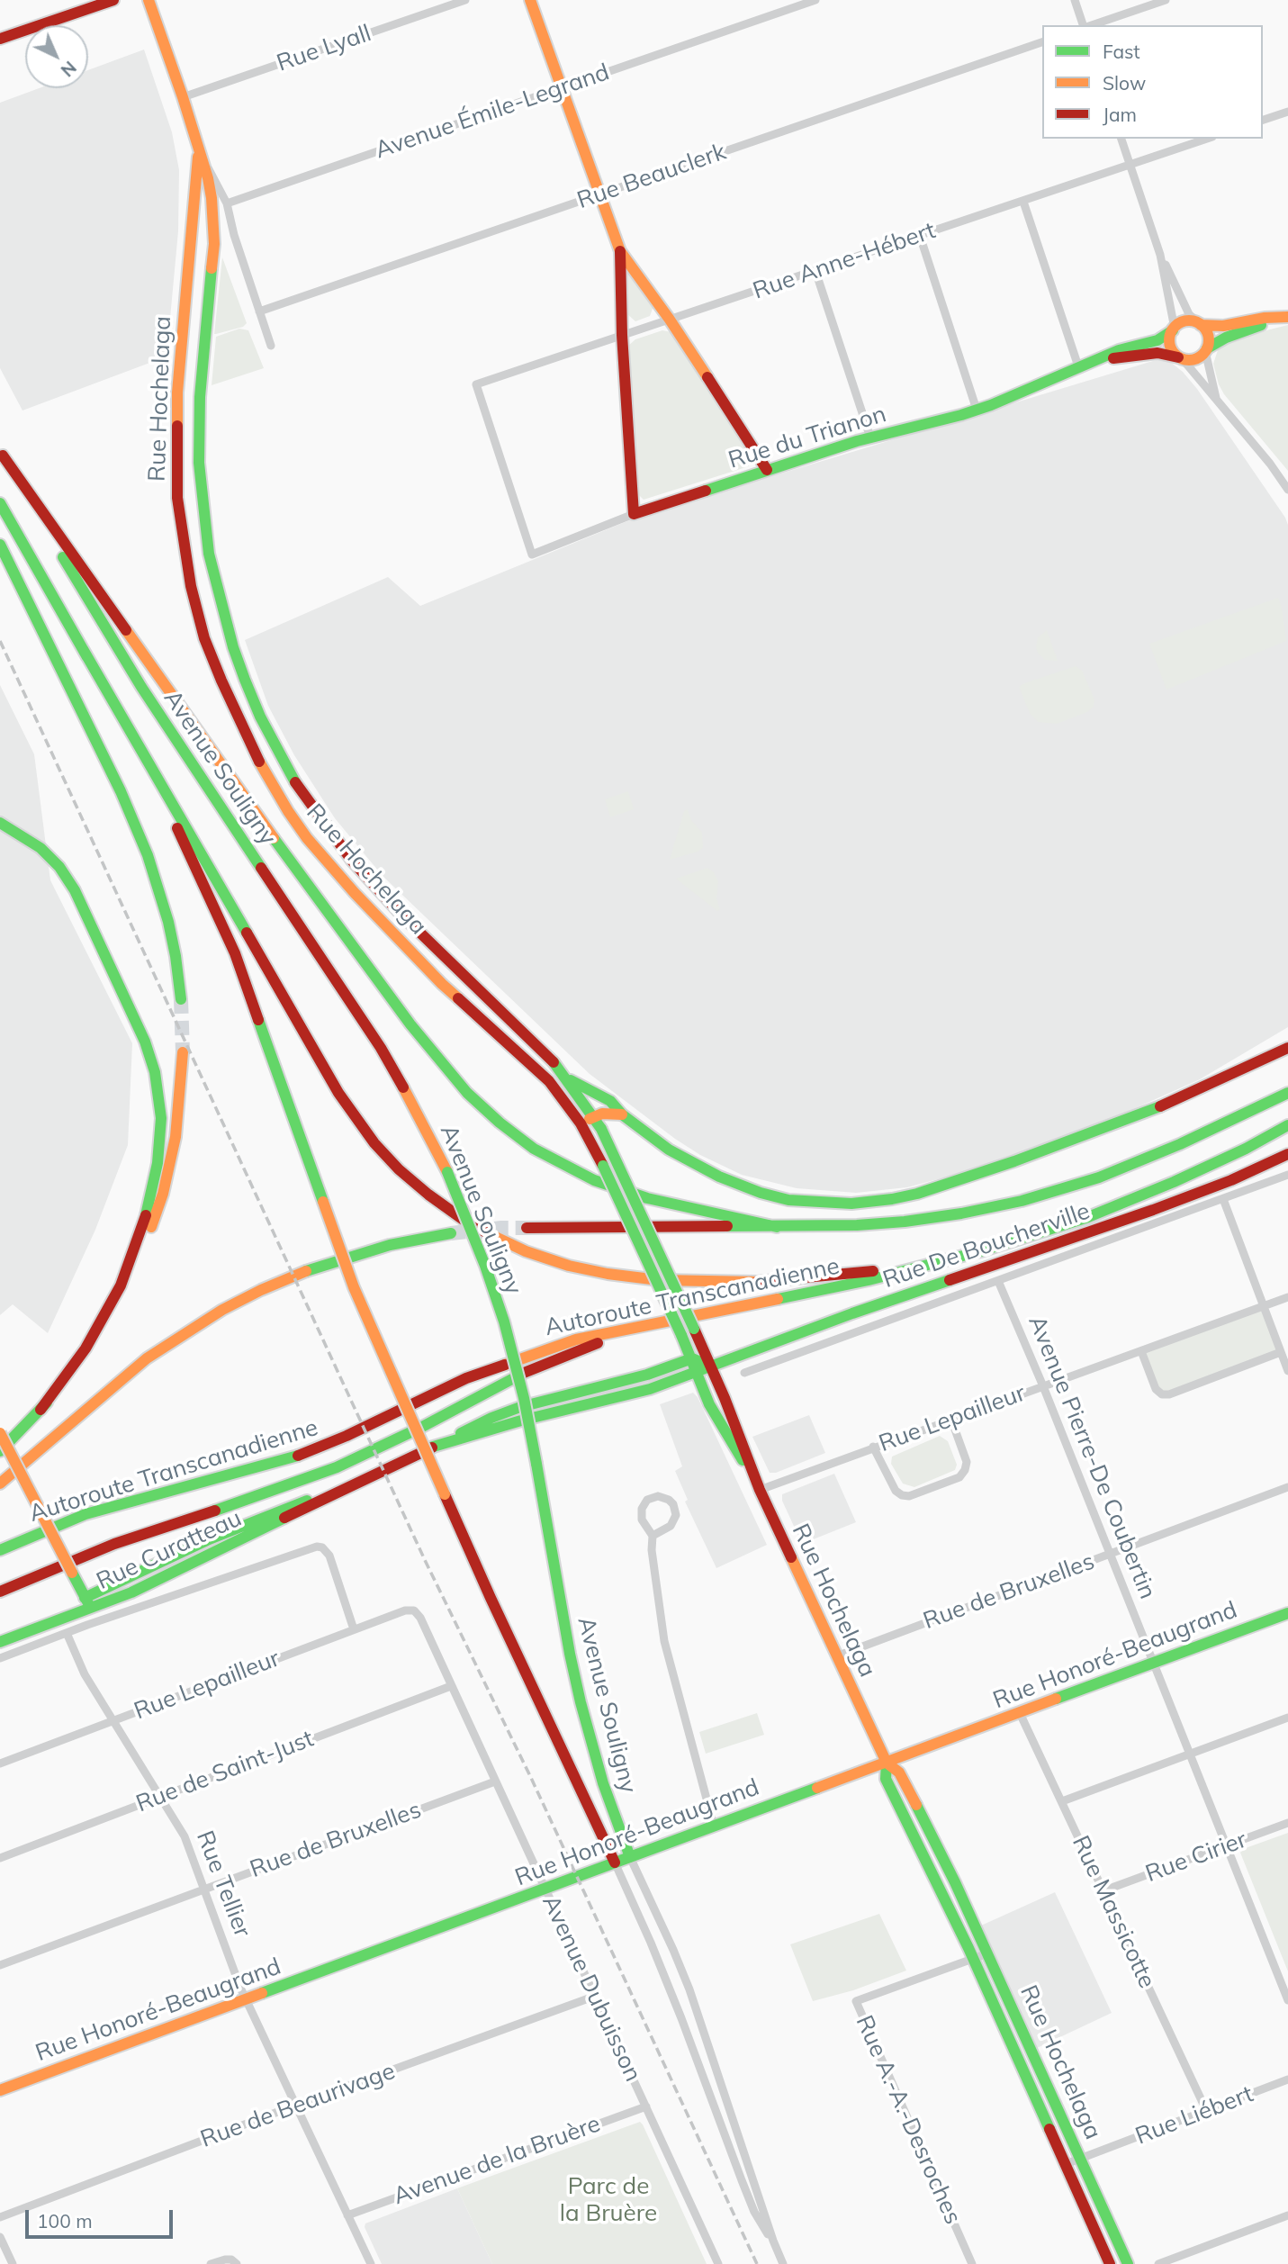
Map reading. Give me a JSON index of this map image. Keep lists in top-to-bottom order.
{
  "streets": {
    "main road": [
      "Rue Hochelaga",
      "Rue du Trianon",
      "Avenue Souligny",
      "Rue De Boucherville",
      "Autoroute Transcanadienne",
      "Rue Curatteau",
      "Rue Honoré-Beaugrand"
    ],
    "street": [
      "Rue Lyall",
      "Avenue Émile-Legrand",
      "Rue Beauclerk",
      "Rue Anne-Hébert",
      "Rue Lepailleur",
      "Avenue Pierre-De Coubertin",
      "Rue de Bruxelles",
      "Rue de Saint-Just",
      "Rue Cirier",
      "Rue Tellier",
      "Rue Massicotte",
      "Avenue Dubuisson",
      "Rue de Beaurivage",
      "Rue Liébert",
      "Rue A.-A.-Desroches",
      "Avenue de la Bruère"
    ]
  },
  "crossings": [
    ["Rue Lyall", "Rue Hochelaga"],
    ["Rue Anne-Hébert", "Rue du Trianon"],
    ["Rue Hochelaga", "Rue De Boucherville"],
    ["Rue Hochelaga", "Rue Lepailleur"],
    ["Rue Hochelaga", "Rue Curatteau"],
    ["Rue Hochelaga", "Rue de Bruxelles"],
    ["Rue Hochelaga", "Rue Honoré-Beaugrand"],
    ["Rue Hochelaga", "Rue Liébert"],
    ["Rue Hochelaga", "Rue A.-A.-Desroches"],
    ["Avenue Souligny", "Rue Honoré-Beaugrand"],
    ["Rue De Boucherville", "Rue Curatteau"],
    ["Rue Lepailleur", "Avenue Pierre-De Coubertin"],
    ["Rue Lepailleur", "Rue Curatteau"],
    ["Rue Lepailleur", "Rue Tellier"],
    ["Rue Lepailleur", "Avenue Dubuisson"],
    ["Avenue Pierre-De Coubertin", "Rue de Bruxelles"],
    ["Avenue Pierre-De Coubertin", "Rue Honoré-Beaugrand"],
    ["Avenue Pierre-De Coubertin", "Rue Cirier"],
    ["Rue Curatteau", "Rue Tellier"],
    ["Rue de Bruxelles", "Rue Tellier"],
    ["Rue de Bruxelles", "Avenue Dubuisson"],
    ["Rue Honoré-Beaugrand", "Rue Tellier"],
    ["Rue Honoré-Beaugrand", "Rue Massicotte"],
    ["Rue Honoré-Beaugrand", "Avenue Dubuisson"],
    ["Rue de Saint-Just", "Rue Tellier"],
    ["Rue de Saint-Just", "Avenue Dubuisson"],
    ["Rue Cirier", "Rue Massicotte"],
    ["Rue Tellier", "Rue de Beaurivage"],
    ["Rue Tellier", "Avenue de la Bruère"],
    ["Rue Massicotte", "Rue Liébert"],
    ["Avenue Dubuisson", "Rue de Beaurivage"],
    ["Avenue Dubuisson", "Avenue de la Bruère"]
  ],
  "parks": ["Parc de la Bruère"],
  "legend": ["Fast", "Slow", "Jam"],
  "scale_bar": "100 m",
  "north": "bottom right"
}
